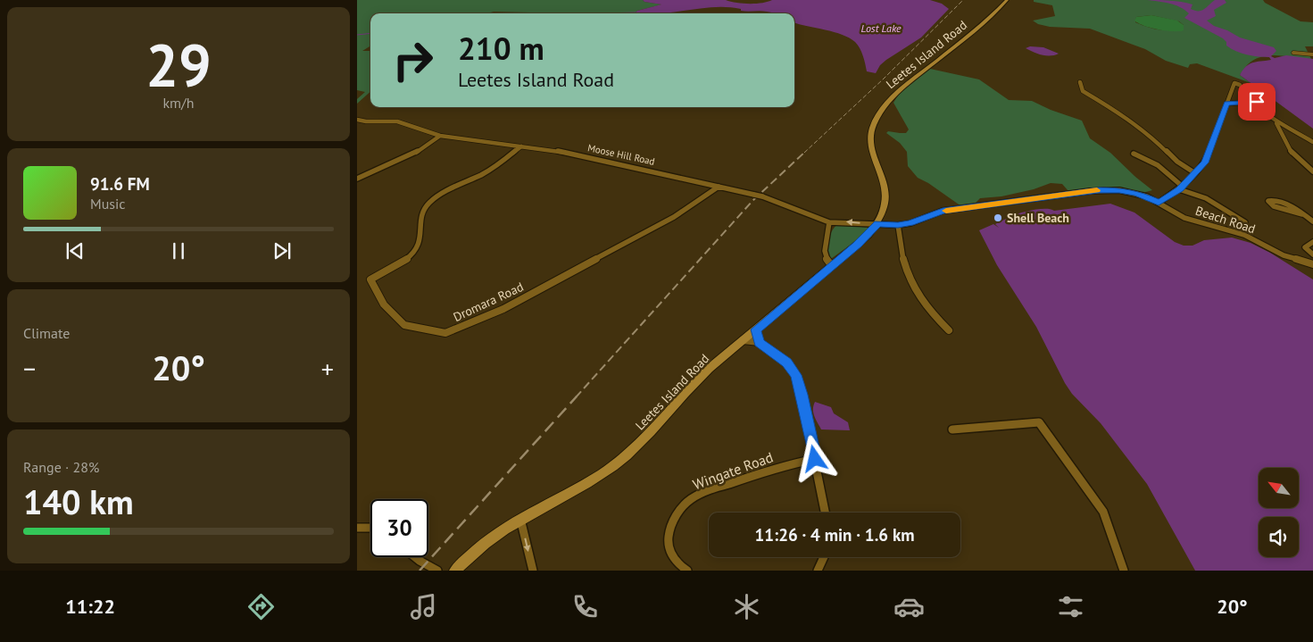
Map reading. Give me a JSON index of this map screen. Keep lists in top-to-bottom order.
{
  "streets": {
    "main road": ["Leetes Island Road"],
    "street": [
      "Moose Hill Road",
      "Beach Road",
      "Dromara Road",
      "Wingate Road"
    ]
  },
  "crossings": [
    ["Leetes Island Road", "Moose Hill Road"],
    ["Moose Hill Road", "Beach Road"],
    ["Moose Hill Road", "Dromara Road"]
  ],
  "water": ["Lost Lake"],
  "places": ["Shell Beach"],
  "north": "top left",
  "page": {
    "tile": [
      ["29", "km/h"],
      "Climate",
      ["Range · 28%", "140 km"]
    ],
    "turn": ["210 m", "Leetes Island Road"],
    "song": ["91.6 FM", "Music"],
    "heat": ["−", "20°", "+"],
    "limit": "30",
    "trip": "11:26 · 4 min · 1.6 km",
    "tabs": ["11:22", "20°"]
  }
}
